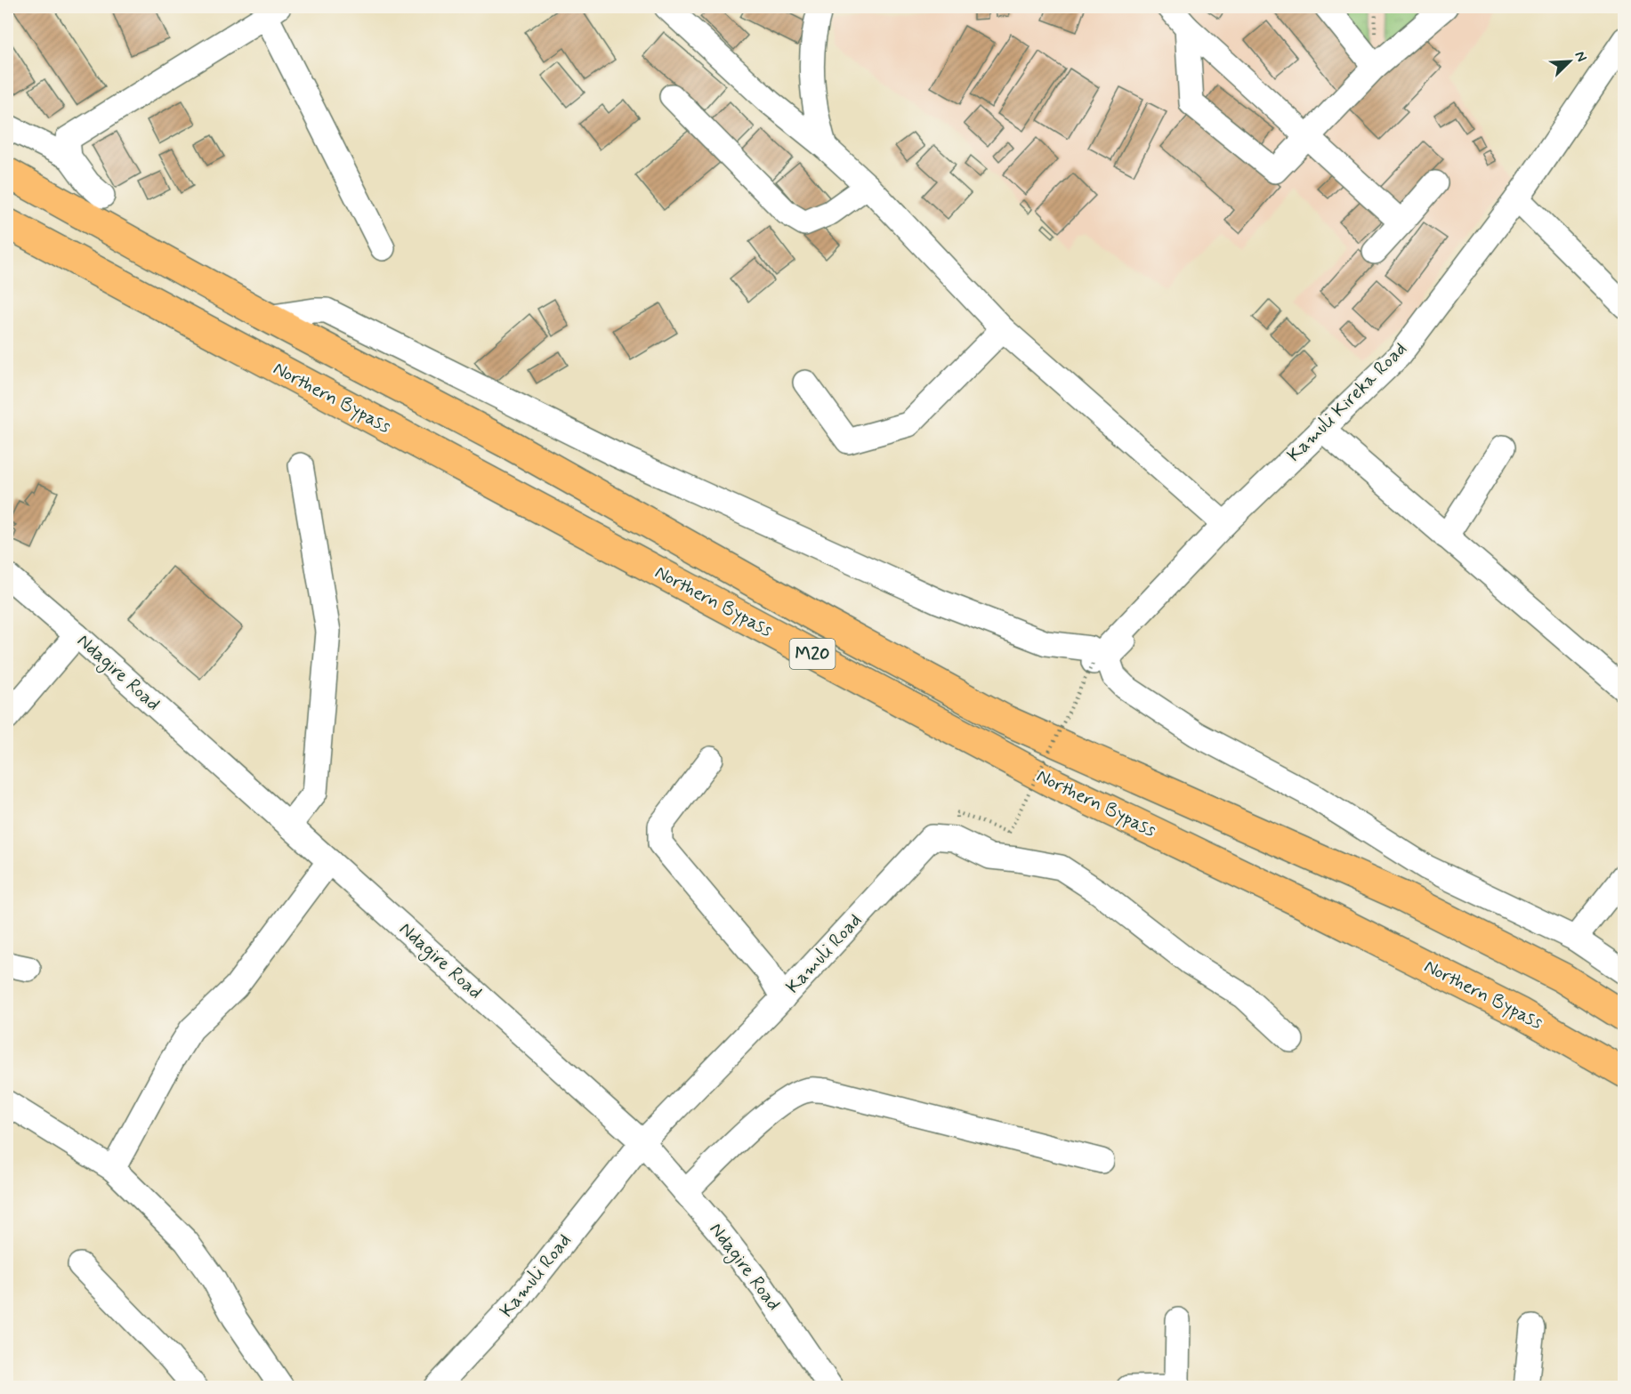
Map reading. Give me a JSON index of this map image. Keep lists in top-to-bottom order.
{
  "streets": {
    "highway": ["Northern Bypass", "M20"],
    "street": ["Kamuli Kireka Road", "Ndagire Road", "Kamuli Road"]
  },
  "crossings": [
    ["Ndagire Road", "Kamuli Road"]
  ],
  "north": "top right"
}
